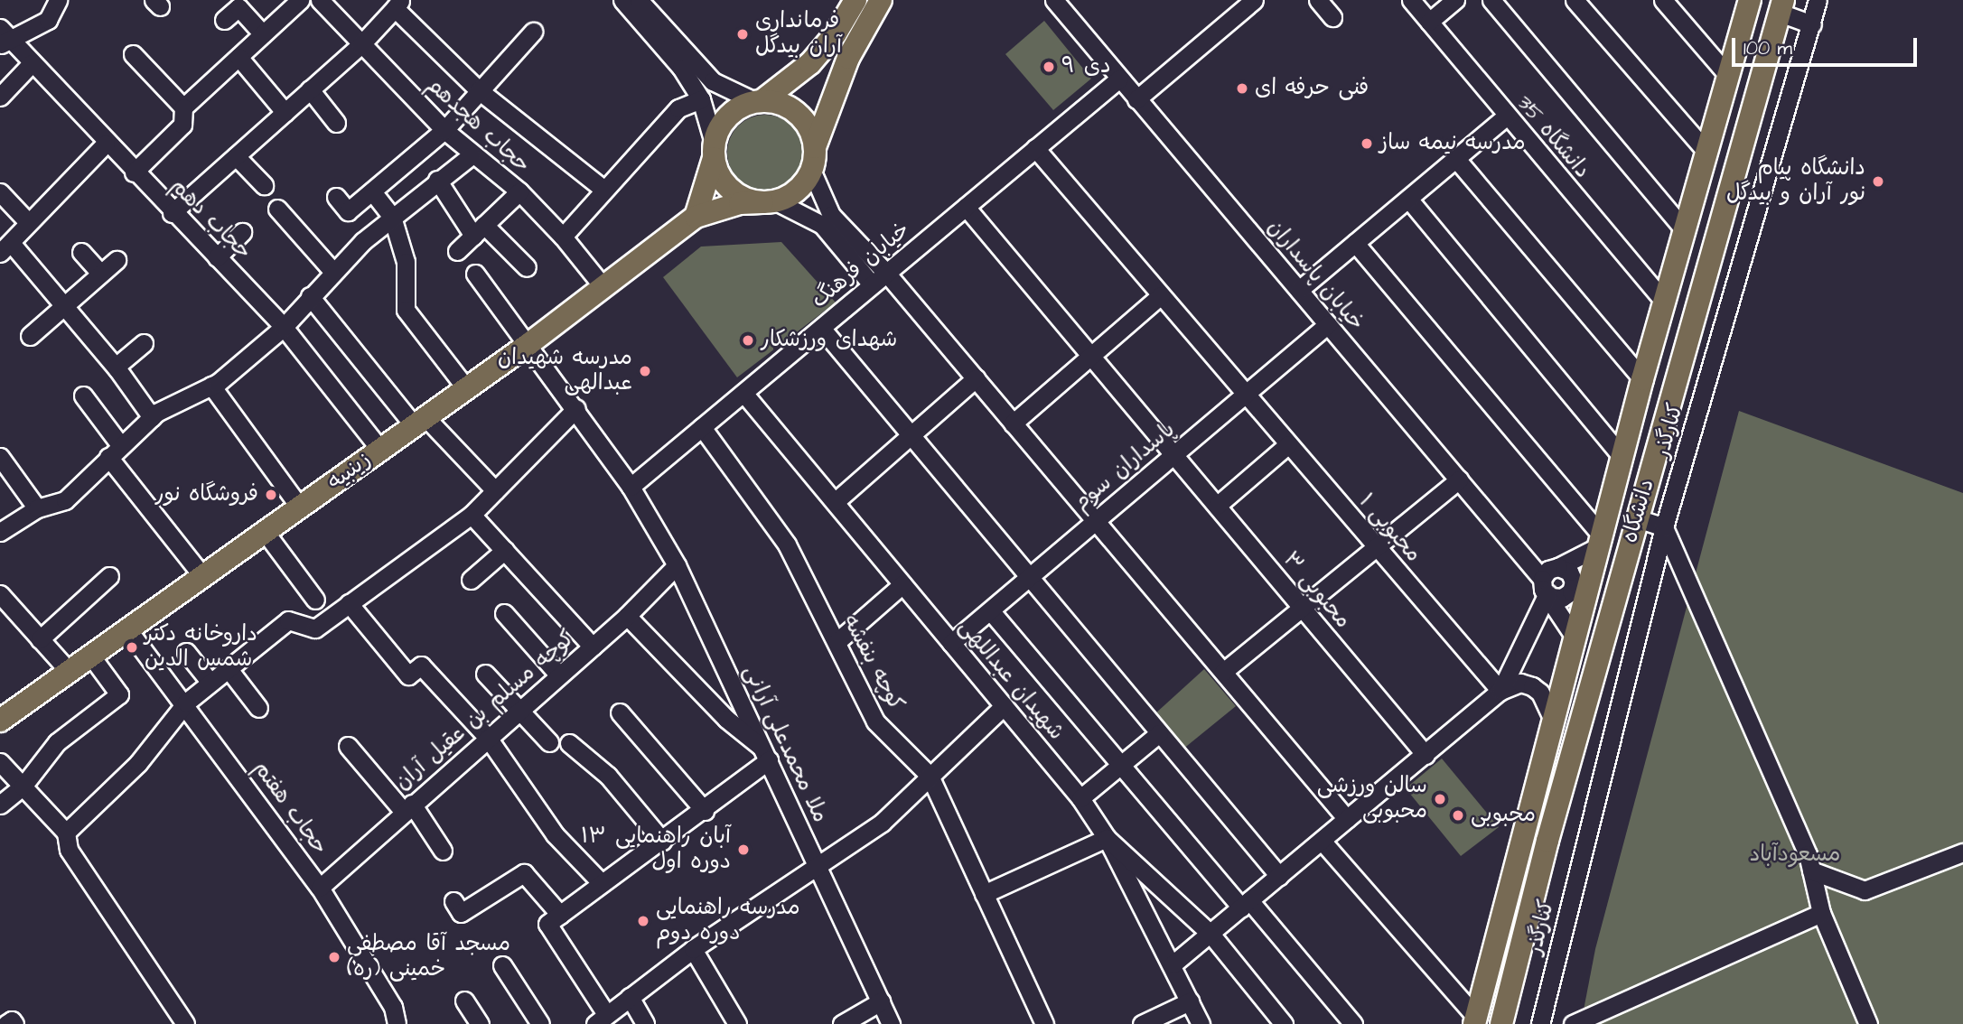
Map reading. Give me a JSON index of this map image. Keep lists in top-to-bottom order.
{
  "streets": {
    "main road": ["زینبیه", "دانشگاه"],
    "street": [
      "حجاب هجدهم",
      "دانشگاه 35",
      "حجاب دهم",
      "خیابان فرهنگ",
      "خیابان پاسداران",
      "کنارگذر",
      "پاسداران سوم",
      "محبوبی ۱",
      "محبوبی ۳",
      "کوچه بنفشه",
      "شهیدان عبداللهی",
      "کوچه مسلم بن عقیل آران",
      "ملا محمدعلی آرانی",
      "حجاب هفتم"
    ]
  },
  "crossings": [
    ["حجاب هجدهم", "زینبیه"],
    ["دانشگاه 35", "دانشگاه"],
    ["حجاب دهم", "زینبیه"],
    ["خیابان فرهنگ", "خیابان پاسداران"],
    ["خیابان فرهنگ", "محبوبی ۱"],
    ["خیابان فرهنگ", "محبوبی ۳"],
    ["خیابان فرهنگ", "کوچه بنفشه"],
    ["خیابان فرهنگ", "شهیدان عبداللهی"],
    ["خیابان فرهنگ", "ملا محمدعلی آرانی"],
    ["خیابان پاسداران", "پاسداران سوم"],
    ["خیابان پاسداران", "دانشگاه"],
    ["پاسداران سوم", "محبوبی ۱"],
    ["پاسداران سوم", "محبوبی ۳"],
    ["پاسداران سوم", "شهیدان عبداللهی"],
    ["زینبیه", "ملا محمدعلی آرانی"],
    ["زینبیه", "حجاب هفتم"],
    ["کوچه مسلم بن عقیل آران", "ملا محمدعلی آرانی"],
    ["کوچه مسلم بن عقیل آران", "حجاب هفتم"]
  ],
  "parks": ["مسعودآباد"],
  "places": [
    "فرمانداری آران بیدگل",
    "۹ دی",
    "فنی حرفه ای",
    "مدرسه نیمه ساز",
    "دانشگاه پیام نور آران و بیدگل",
    "شهدای ورزشکار",
    "مدرسه شهیدان عبدالهی",
    "فروشگاه نور",
    "داروخانه دکتر شمس الدین",
    "سالن ورزشی محبوبی",
    "محبوبی",
    "۱۳ آبان راهنمایی دوره اول",
    "مدرسه راهنمایی دوره دوم",
    "مسجد آقا مصطفی خمینی (ره)"
  ],
  "scale_bar": "100 m"
}
